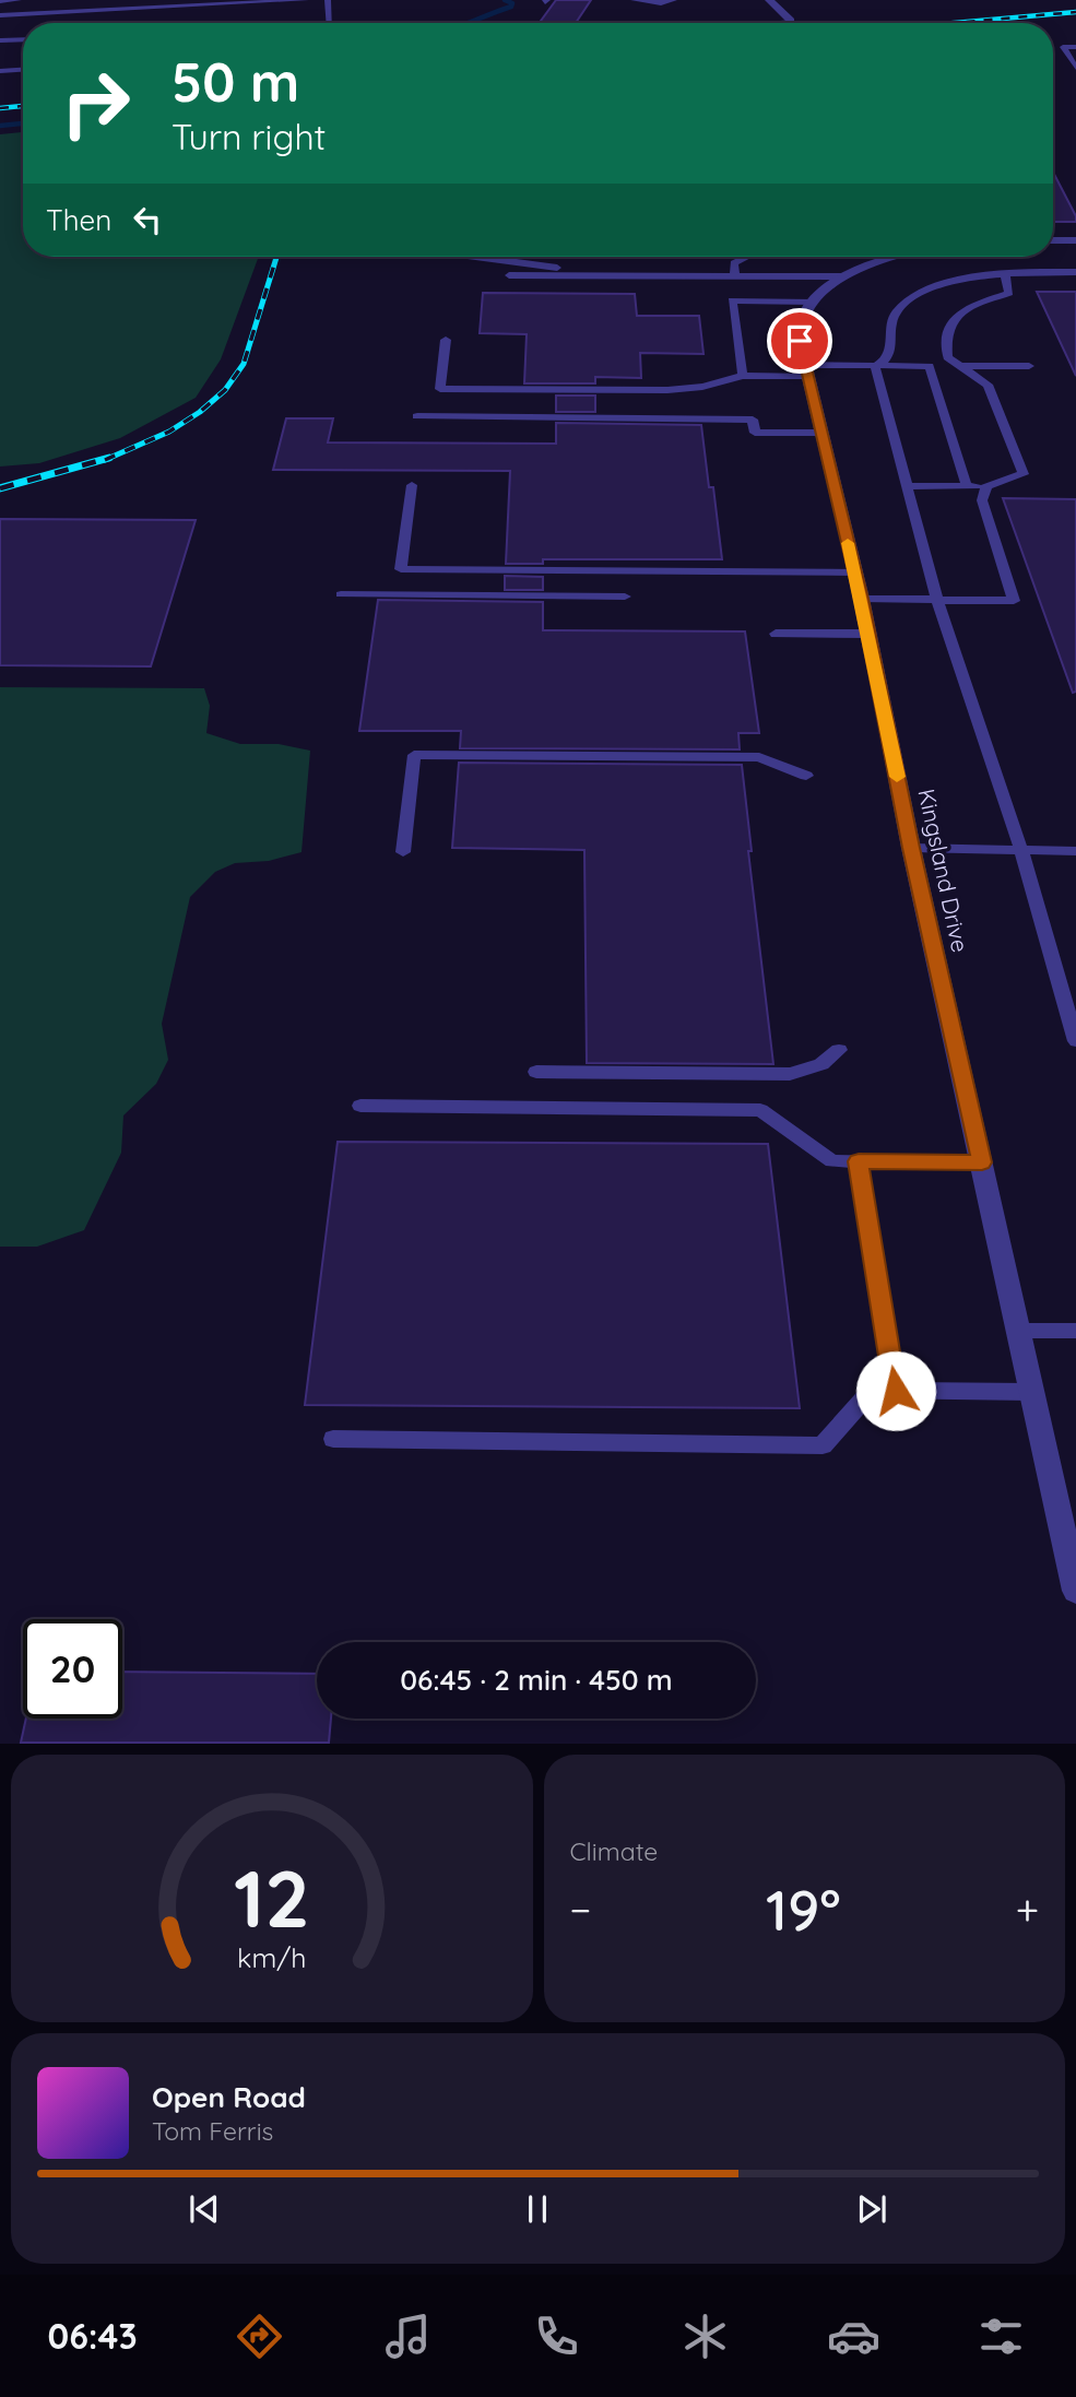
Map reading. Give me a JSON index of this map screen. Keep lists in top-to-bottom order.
{
  "streets": {
    "street": ["Kingsland Drive"]
  },
  "page": {
    "turn": ["50 m", "Turn right"],
    "then": "Then",
    "limit": "20",
    "trip": "06:45 · 2 min · 450 m",
    "tile": "Climate",
    "heat": ["−", "19°", "+"],
    "song": ["Open Road", "Tom Ferris"],
    "tabs": "06:43",
    "gauge": ["12", "km/h"]
  }
}
